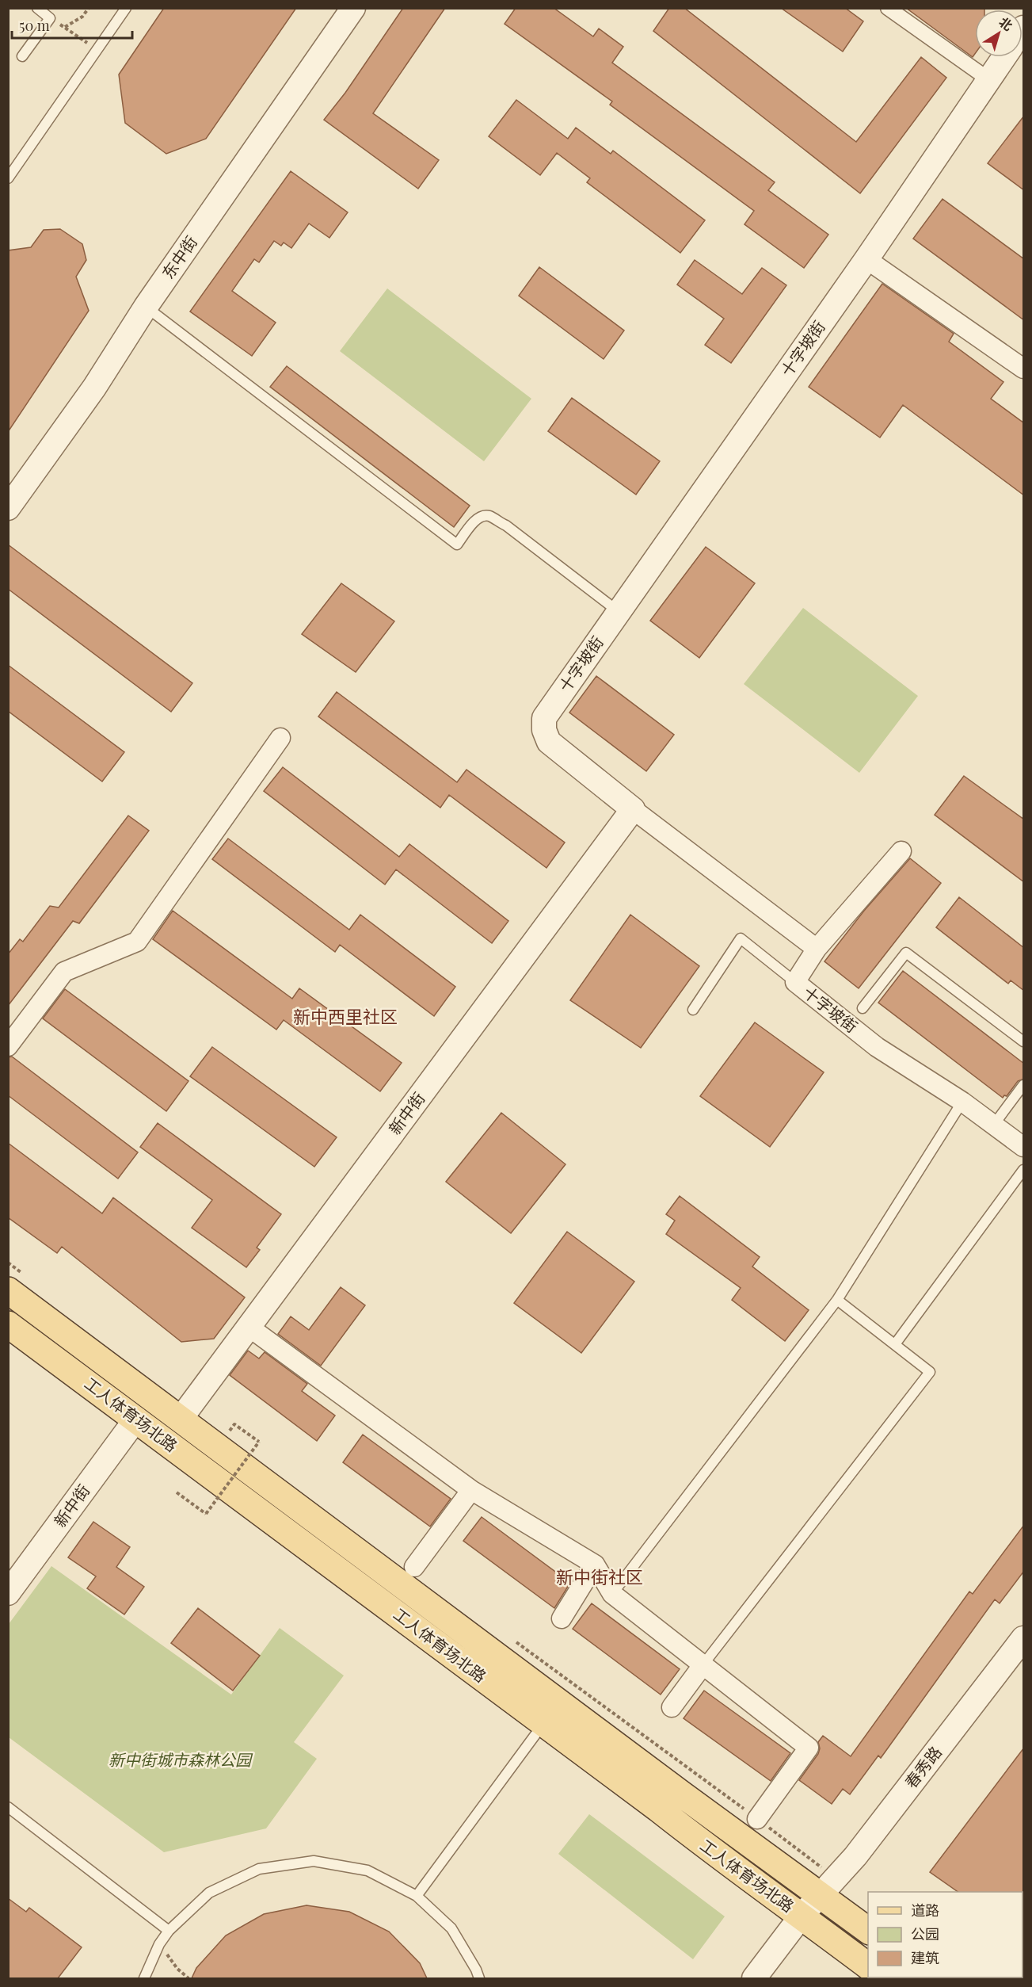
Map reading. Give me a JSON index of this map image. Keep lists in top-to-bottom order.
{
  "streets": {
    "main road": ["工人体育场北路"],
    "street": [
      "东中街",
      "十字坡街",
      "新中街",
      "春秀路"
    ]
  },
  "crossings": [
    ["十字坡街", "新中街"],
    ["新中街", "工人体育场北路"],
    ["工人体育场北路", "春秀路"]
  ],
  "districts": ["新中西里社区", "新中街社区"],
  "parks": ["新中街城市森林公园"],
  "legend": ["道路", "公园", "建筑"],
  "scale_bar": "50 m",
  "north": "top right"
}
